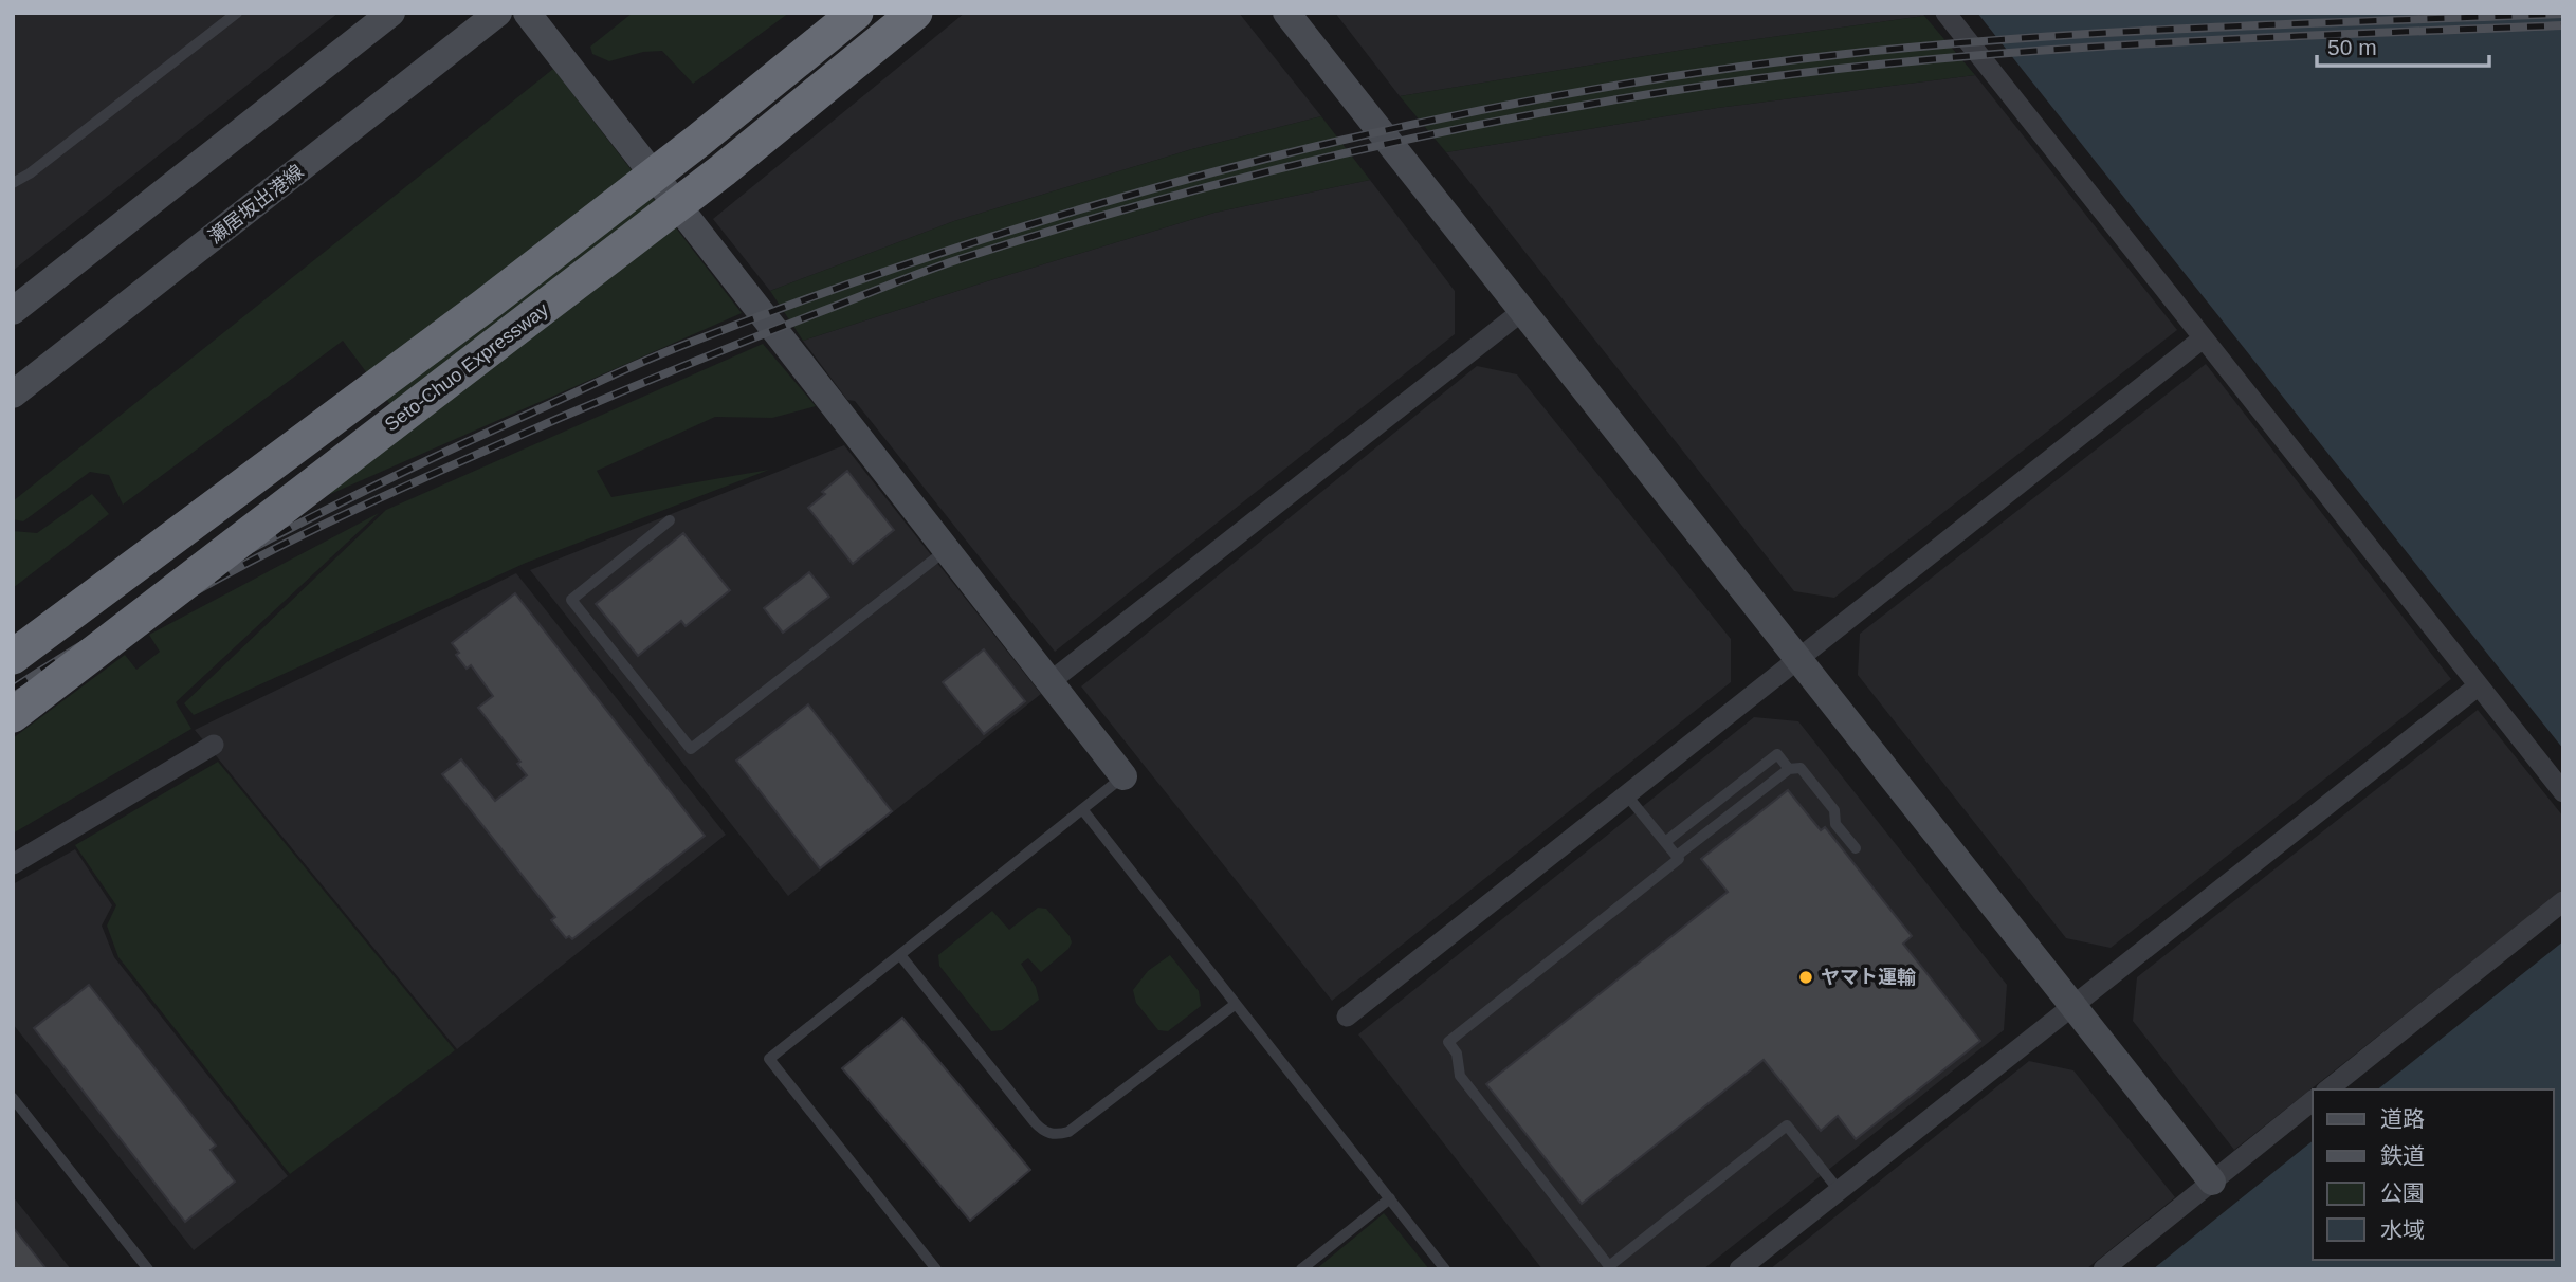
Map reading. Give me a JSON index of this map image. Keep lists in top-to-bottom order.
{
  "streets": {
    "highway": ["Seto-Chuo Expressway"],
    "street": ["瀬居坂出港線"]
  },
  "places": ["ヤマト運輸"],
  "legend": [
    "道路",
    "鉄道",
    "公園",
    "水域"
  ],
  "scale_bar": "50 m"
}
